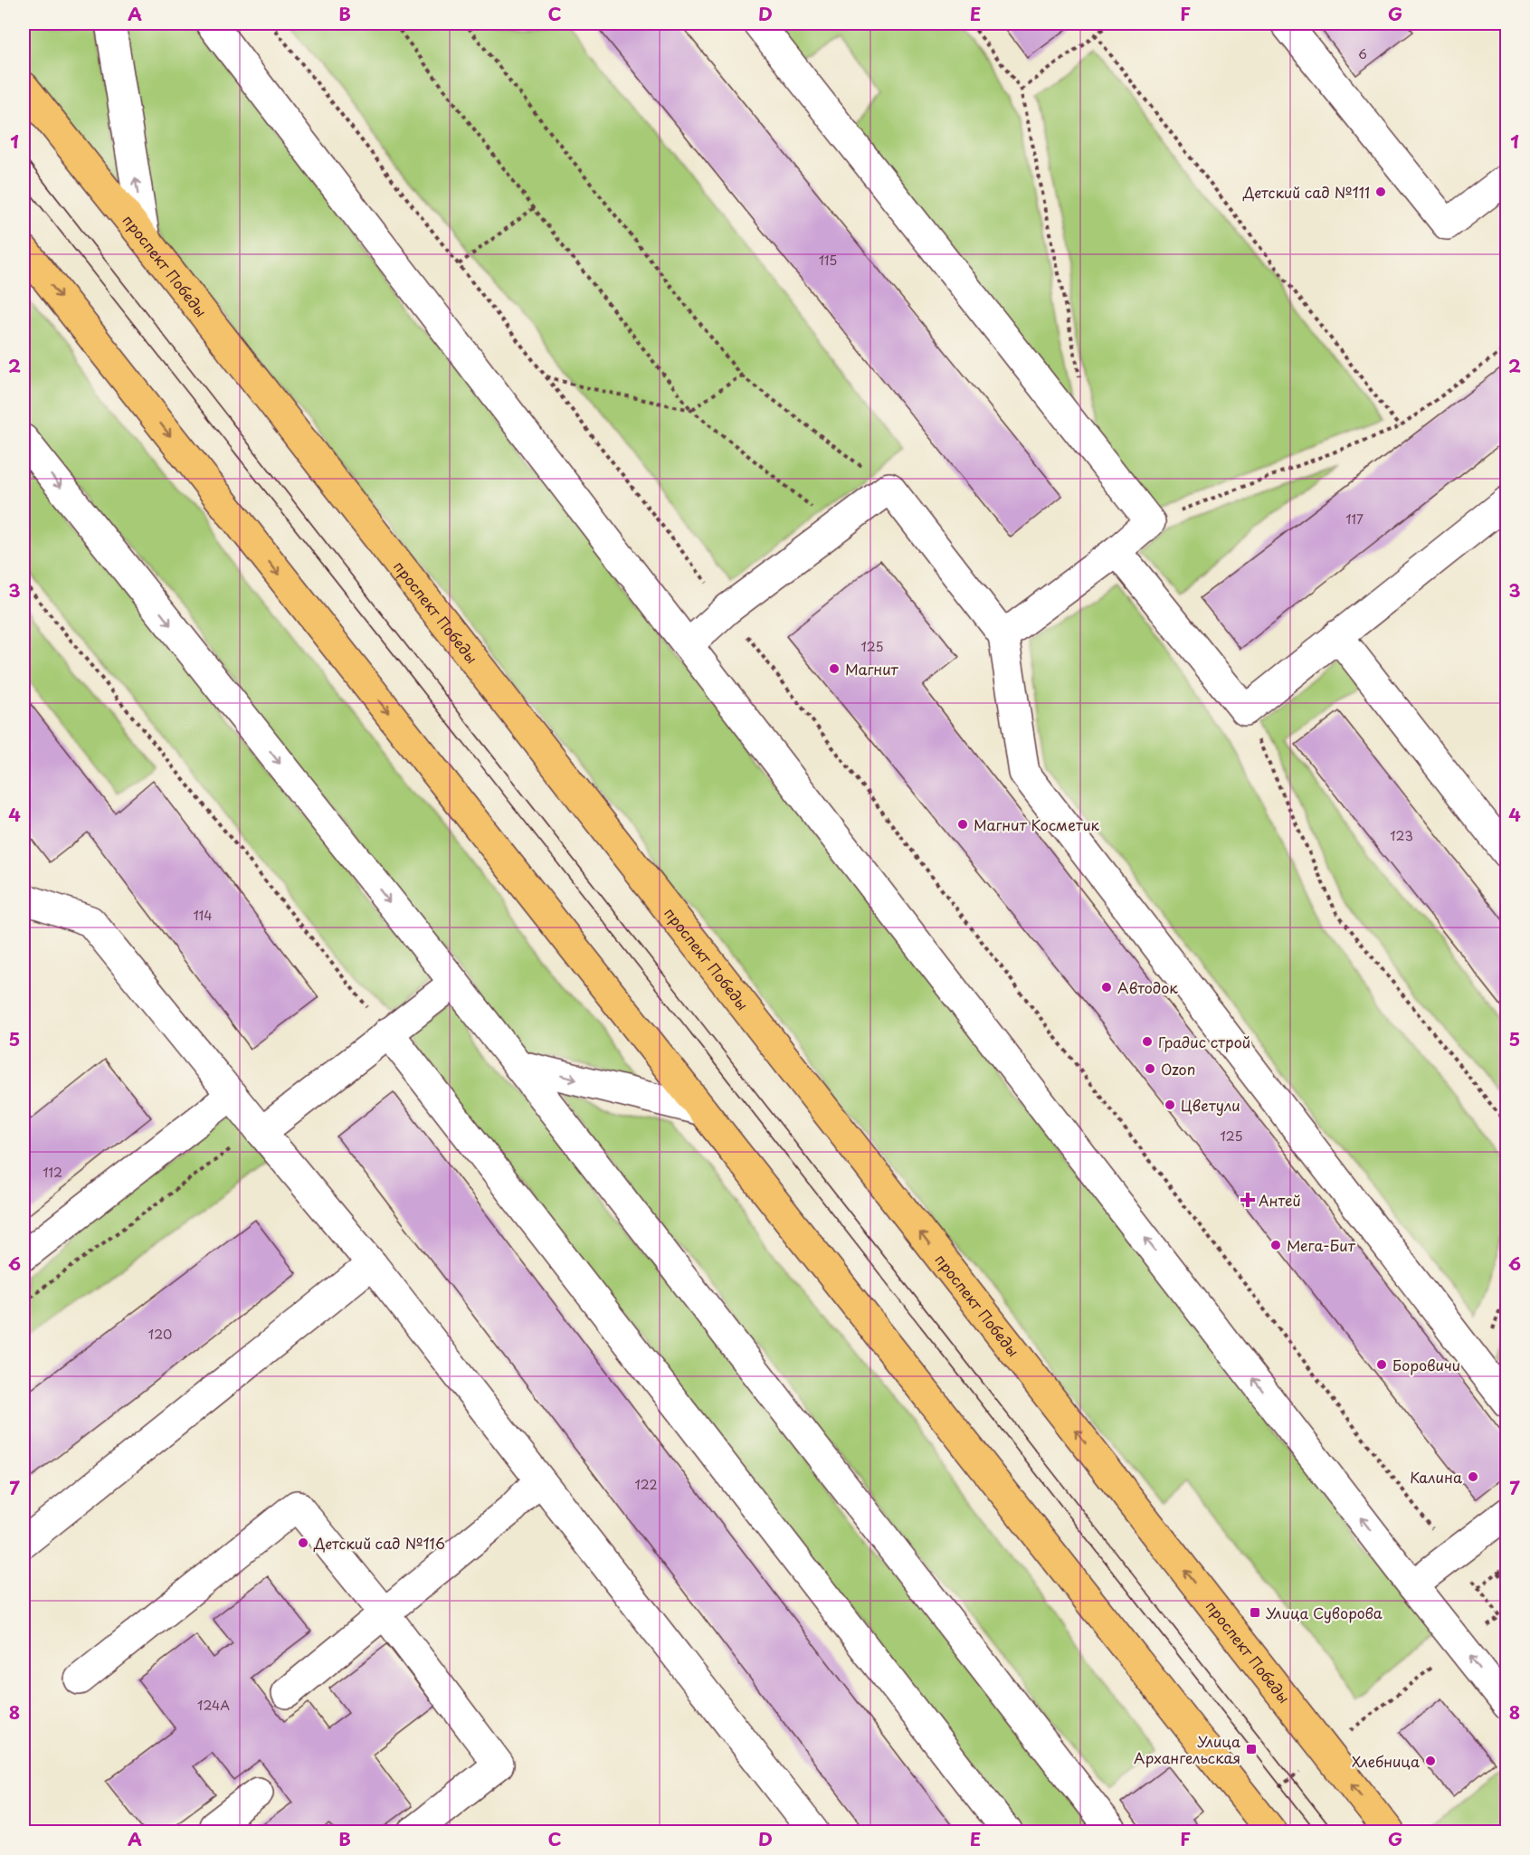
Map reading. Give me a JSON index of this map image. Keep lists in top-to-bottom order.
{
  "streets": {
    "main road": ["проспект Победы"]
  },
  "places": {
    "other": [
      "Детский сад №111",
      "Магнит",
      "Магнит Косметик",
      "Автодок",
      "Градис строй",
      "Ozon",
      "Цветули",
      "Мега-Бит",
      "Боровичи",
      "Калина",
      "Детский сад №116",
      "Хлебница"
    ],
    "health": ["Антей"],
    "transit": ["Улица Суворова", "Улица Архангельская"]
  },
  "house_numbers": [
    "6",
    "115",
    "117",
    "125",
    "123",
    "114",
    "125",
    "112",
    "120",
    "122",
    "124А"
  ],
  "grid": {
    "columns": [
      "A",
      "B",
      "C",
      "D",
      "E",
      "F",
      "G"
    ],
    "rows": [
      "1",
      "2",
      "3",
      "4",
      "5",
      "6",
      "7",
      "8"
    ]
  }
}
